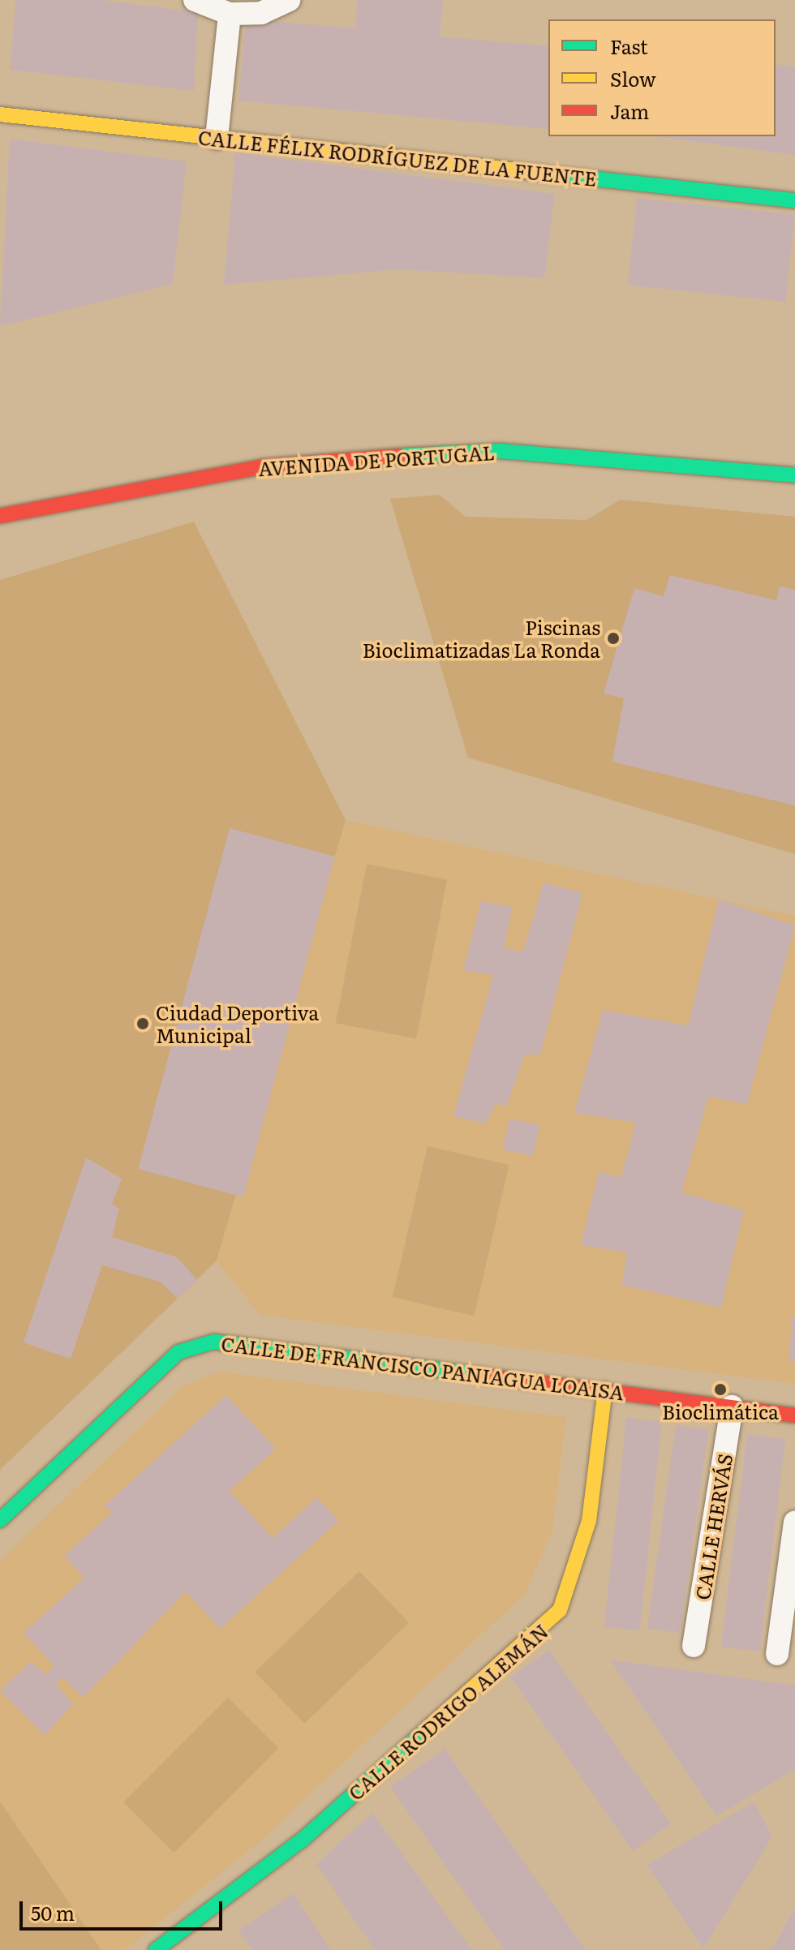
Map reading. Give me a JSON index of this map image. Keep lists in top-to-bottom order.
{
  "streets": {
    "street": [
      "CALLE FÉLIX RODRÍGUEZ DE LA FUENTE",
      "AVENIDA DE PORTUGAL",
      "CALLE DE FRANCISCO PANIAGUA LOAISA",
      "CALLE HERVÁS",
      "CALLE RODRIGO ALEMÁN"
    ]
  },
  "crossings": [
    ["CALLE DE FRANCISCO PANIAGUA LOAISA", "CALLE HERVÁS"],
    ["CALLE DE FRANCISCO PANIAGUA LOAISA", "CALLE RODRIGO ALEMÁN"]
  ],
  "places": ["Piscinas Bioclimatizadas La Ronda", "Ciudad Deportiva Municipal", "Bioclimática"],
  "legend": ["Fast", "Slow", "Jam"],
  "scale_bar": "50 m"
}
